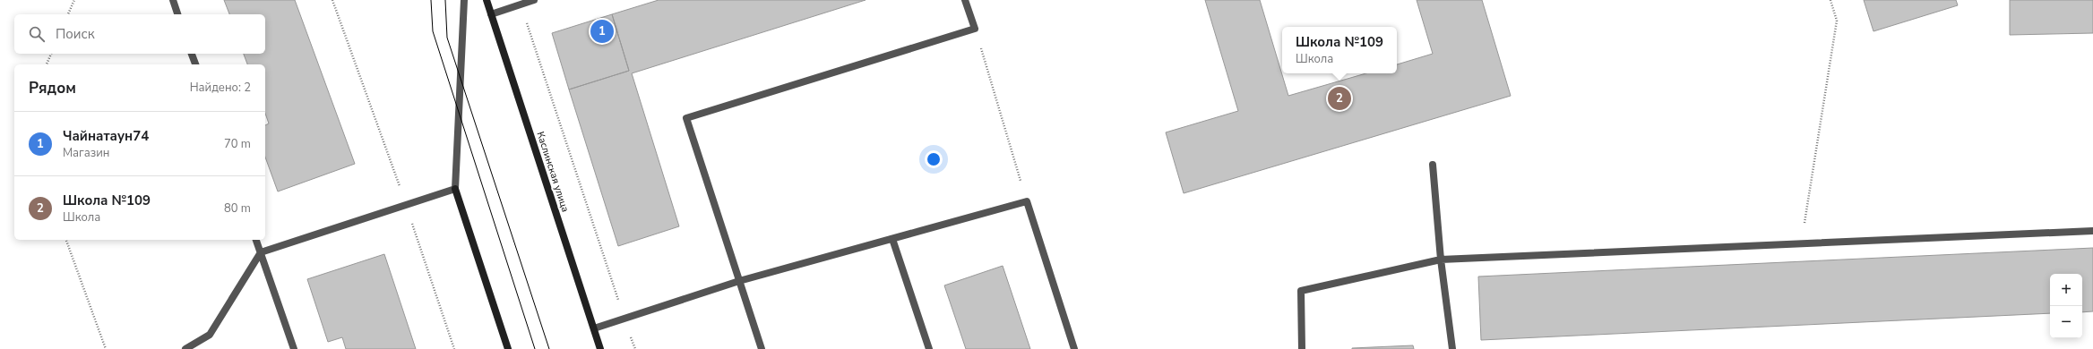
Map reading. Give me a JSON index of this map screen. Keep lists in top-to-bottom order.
{
  "streets": {
    "main road": ["Каслинская улица"]
  },
  "page": {
    "search": "Поиск",
    "pins": ["1", "2"],
    "popup": ["Школа №109", "Школа"],
    "heading": ["Рядом", "Найдено: 2"],
    "list": [
      {
        "mark": "1",
        "name": "Чайнатаун74",
        "note": "Магазин",
        "value": "70 m"
      },
      {
        "mark": "2",
        "name": "Школа №109",
        "note": "Школа",
        "value": "80 m"
      }
    ],
    "map_buttons": ["+", "−"]
  }
}
